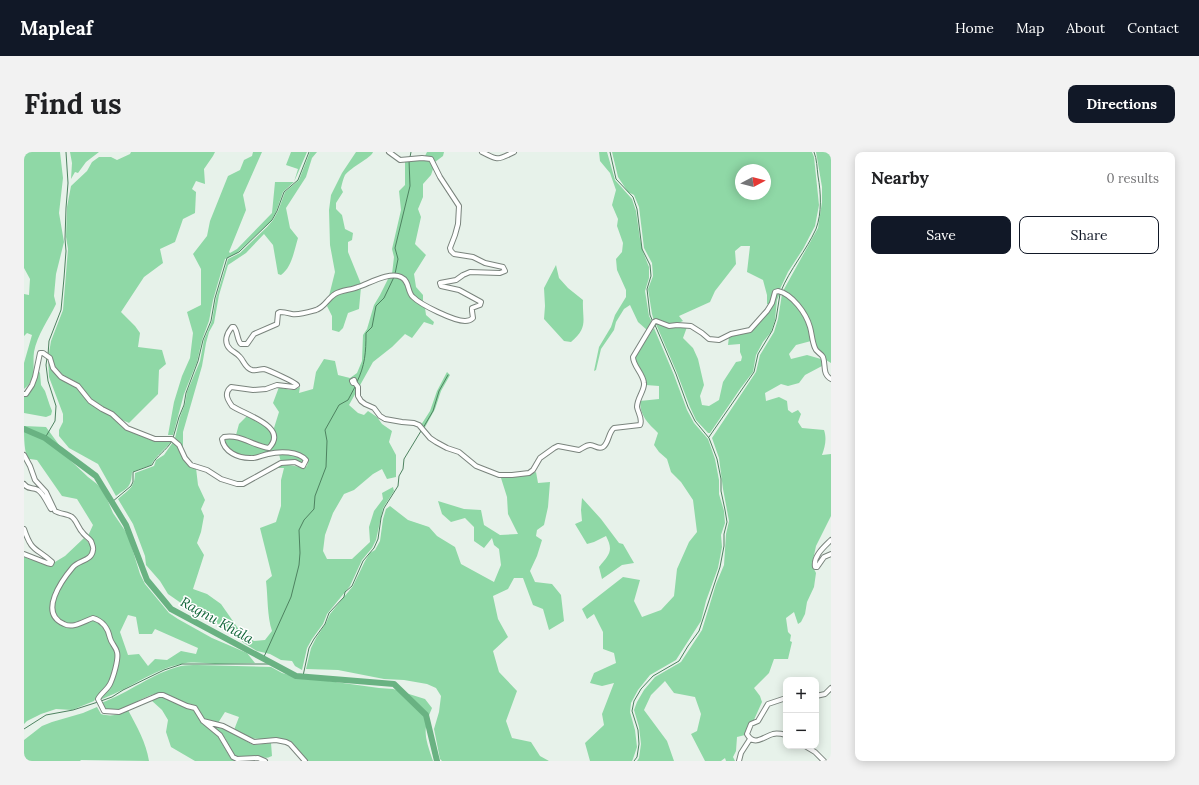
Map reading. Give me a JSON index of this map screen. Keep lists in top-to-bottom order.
{
  "water": ["Ragnu Khāla"],
  "north": "right",
  "page": {
    "header": "Mapleaf",
    "nav": [
      "Home",
      "Map",
      "About",
      "Contact"
    ],
    "buttons": [
      "Directions",
      ["Save", "Share"]
    ],
    "title": "Find us",
    "heading": ["Nearby", "0 results"],
    "map_buttons": ["+", "−"]
  }
}
